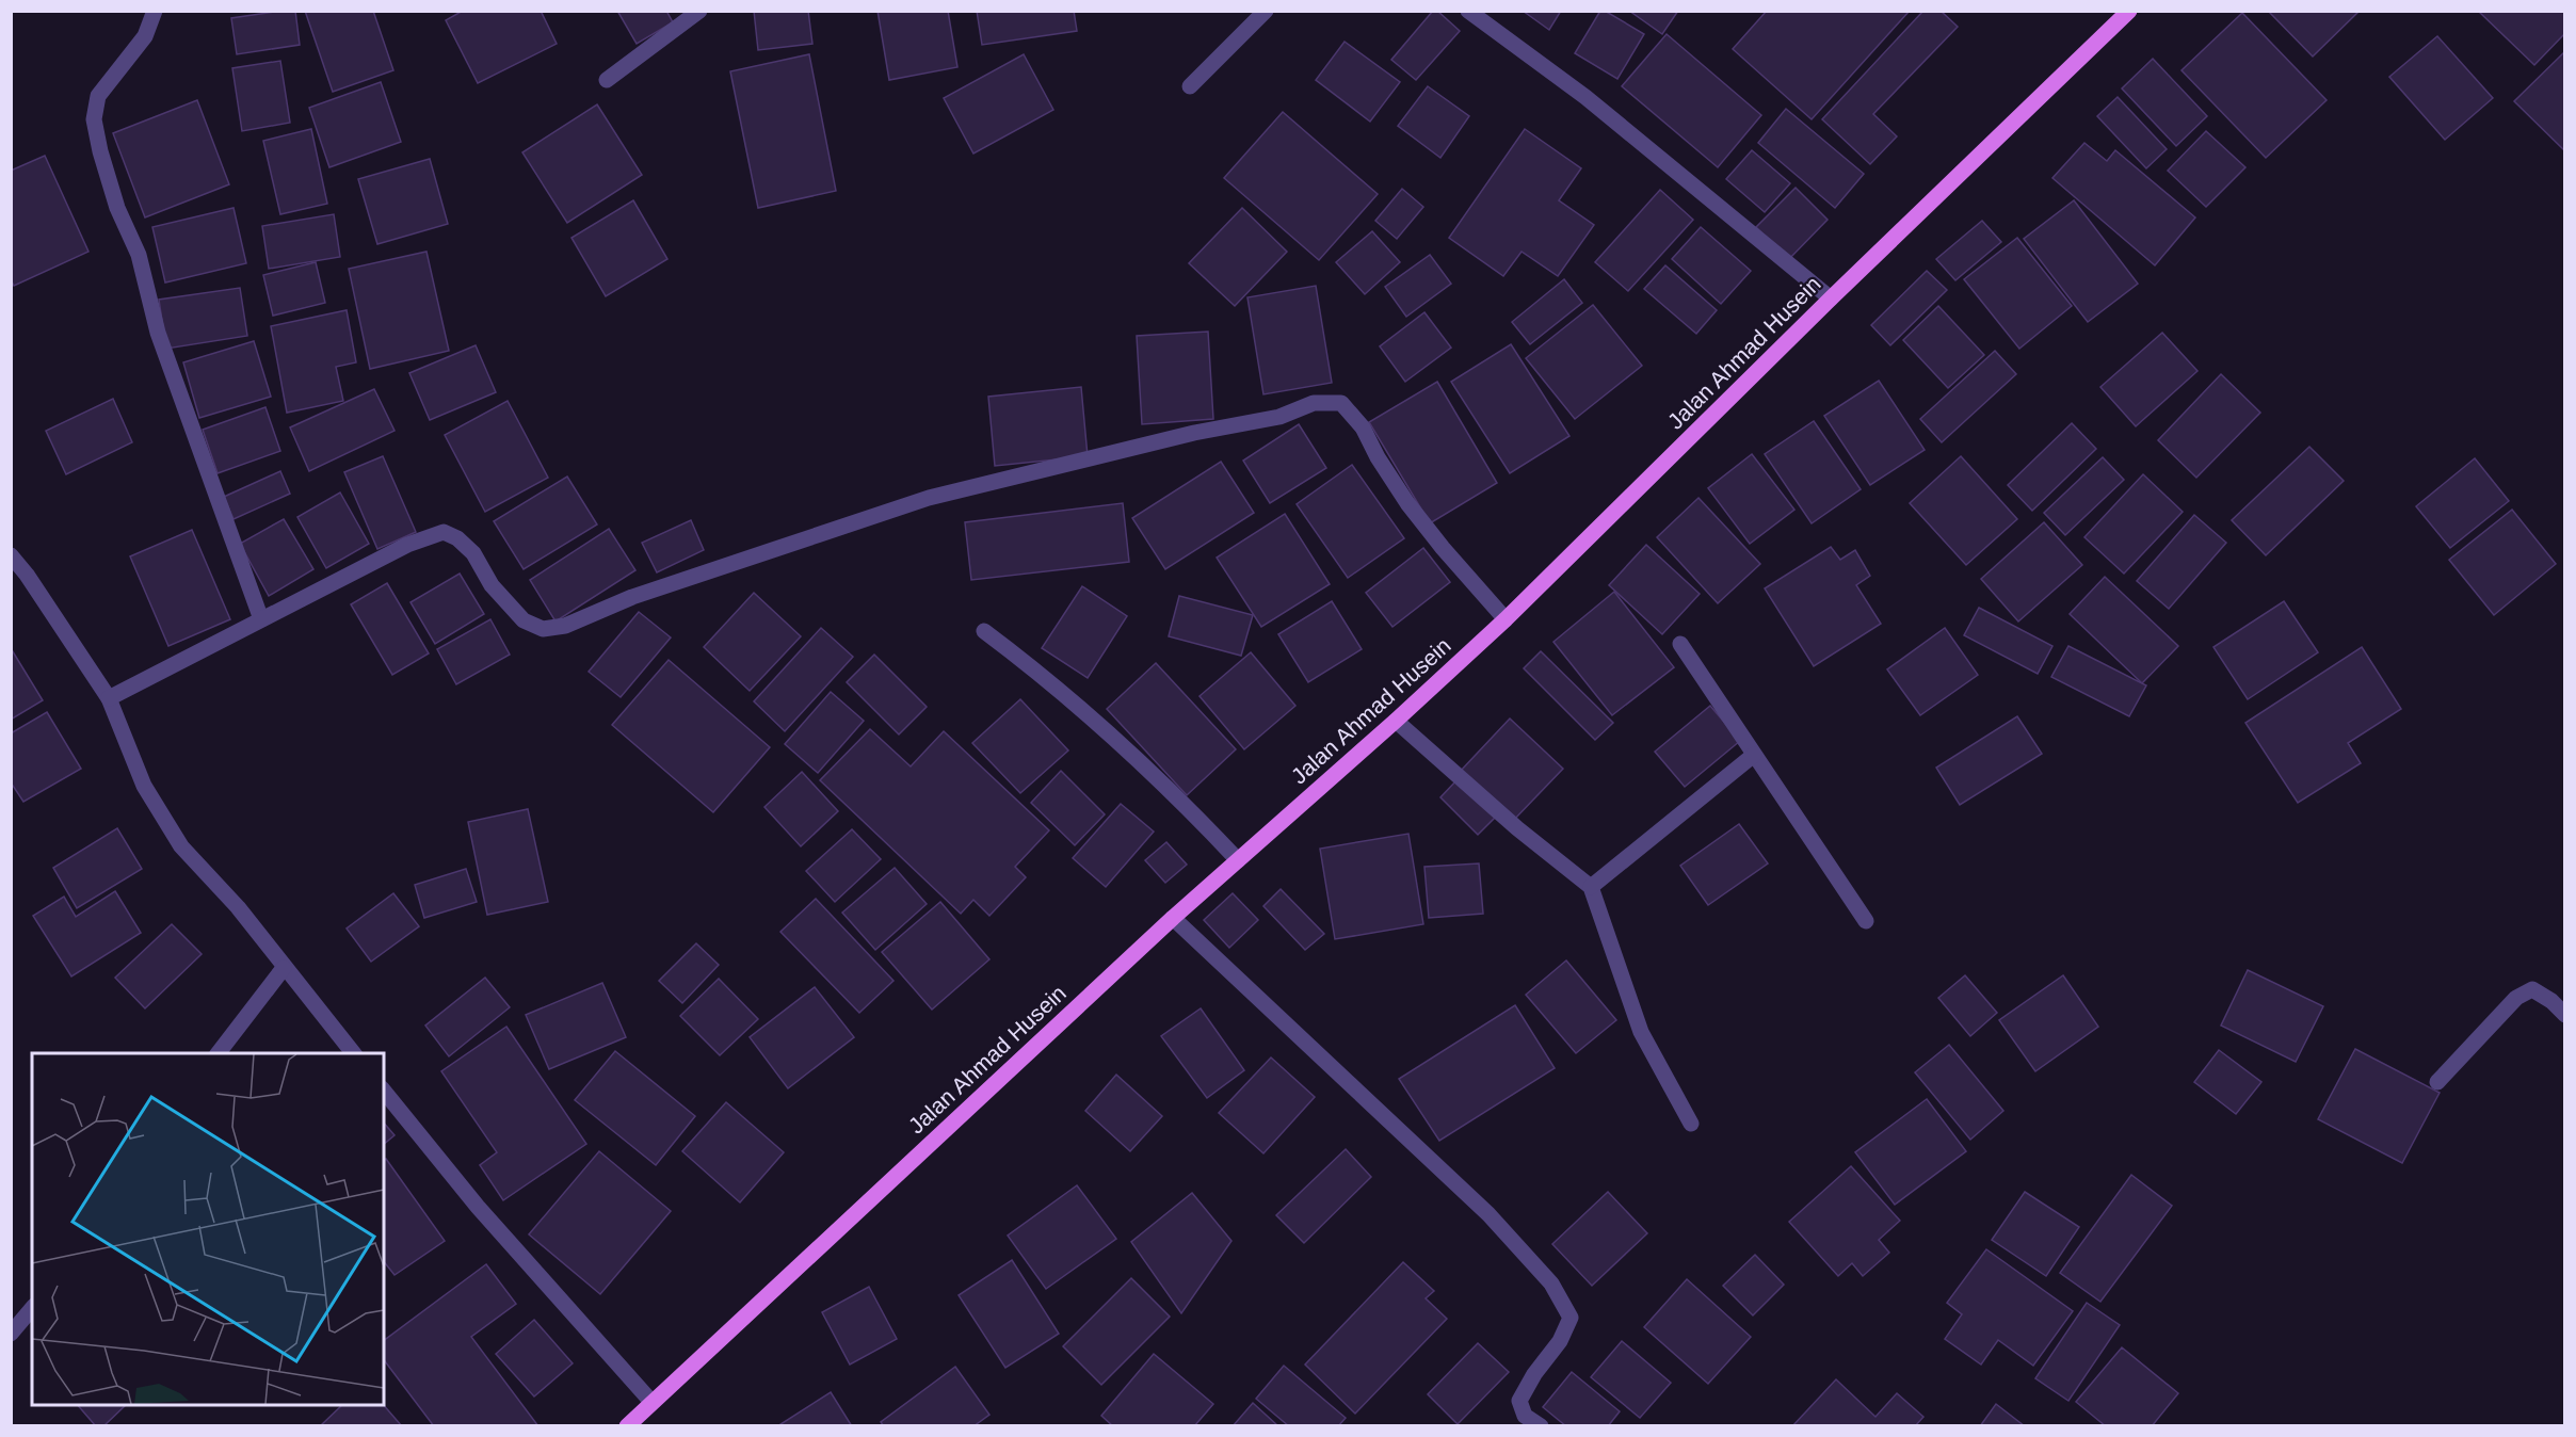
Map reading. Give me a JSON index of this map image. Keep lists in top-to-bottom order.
{
  "streets": {
    "main road": ["Jalan Ahmad Husein"]
  }
}
